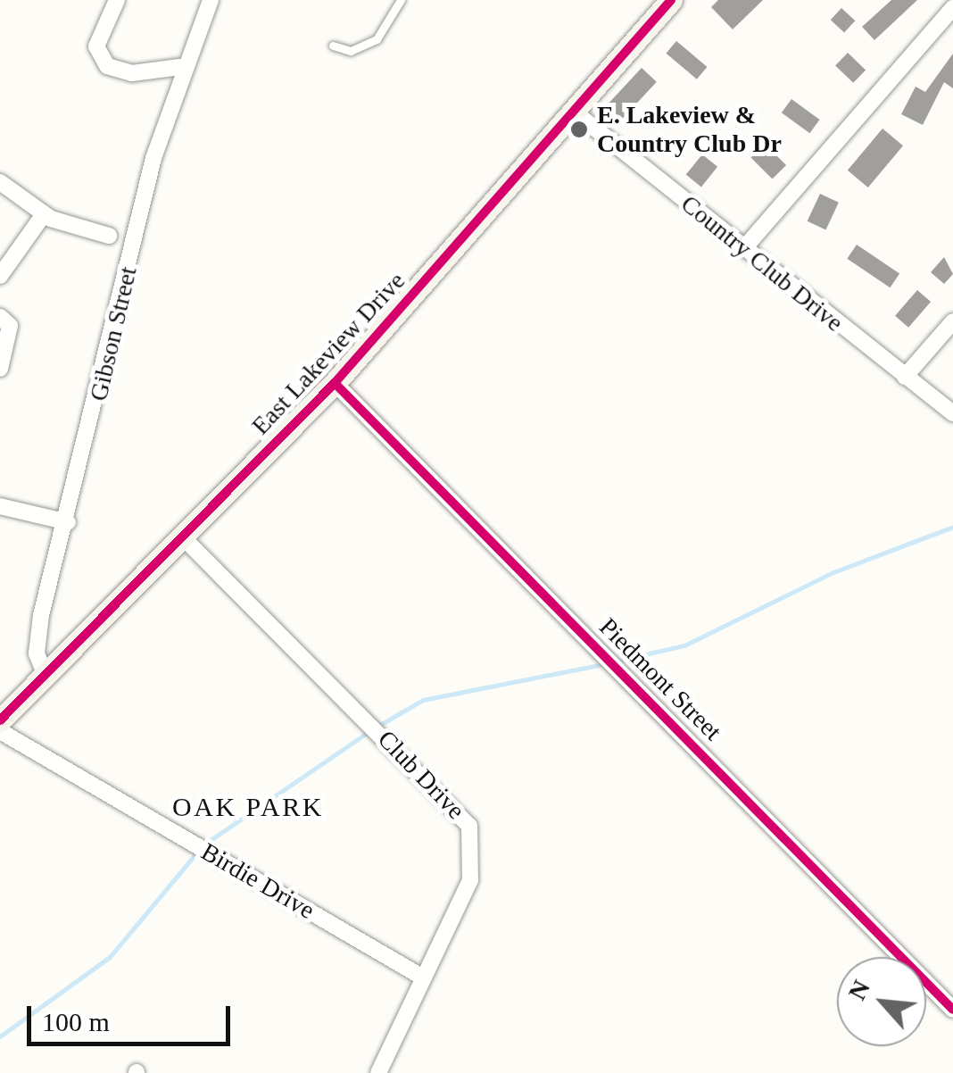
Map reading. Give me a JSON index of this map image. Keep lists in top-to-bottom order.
{
  "streets": {
    "street": [
      "Country Club Drive",
      "Gibson Street",
      "East Lakeview Drive",
      "Piedmont Street",
      "Club Drive",
      "Birdie Drive"
    ]
  },
  "crossings": [
    ["Country Club Drive", "East Lakeview Drive"],
    ["Gibson Street", "East Lakeview Drive"],
    ["East Lakeview Drive", "Piedmont Street"],
    ["East Lakeview Drive", "Club Drive"],
    ["Club Drive", "Birdie Drive"]
  ],
  "districts": ["OAK PARK"],
  "places": ["E. Lakeview & Country Club Dr"],
  "scale_bar": "100 m",
  "north": "top left"
}
